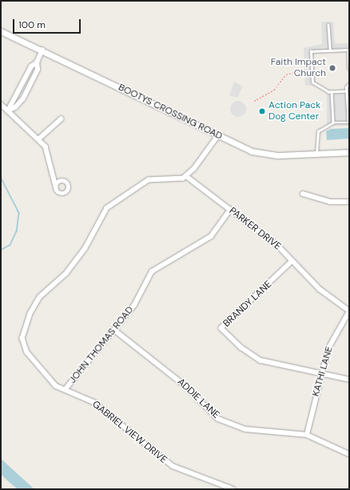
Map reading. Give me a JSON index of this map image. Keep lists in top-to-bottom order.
{
  "streets": {
    "street": [
      "BOOTYS CROSSING ROAD",
      "PARKER DRIVE",
      "BRANDY LANE",
      "JOHN THOMAS ROAD",
      "KATHI LANE",
      "ADDIE LANE",
      "GABRIEL VIEW DRIVE"
    ]
  },
  "crossings": [
    ["PARKER DRIVE", "BRANDY LANE"],
    ["PARKER DRIVE", "JOHN THOMAS ROAD"],
    ["PARKER DRIVE", "KATHI LANE"],
    ["PARKER DRIVE", "GABRIEL VIEW DRIVE"],
    ["BRANDY LANE", "KATHI LANE"],
    ["JOHN THOMAS ROAD", "ADDIE LANE"],
    ["JOHN THOMAS ROAD", "GABRIEL VIEW DRIVE"],
    ["KATHI LANE", "ADDIE LANE"]
  ],
  "places": ["Faith Impact Church", "Action Pack Dog Center"],
  "scale_bar": "100 m"
}
